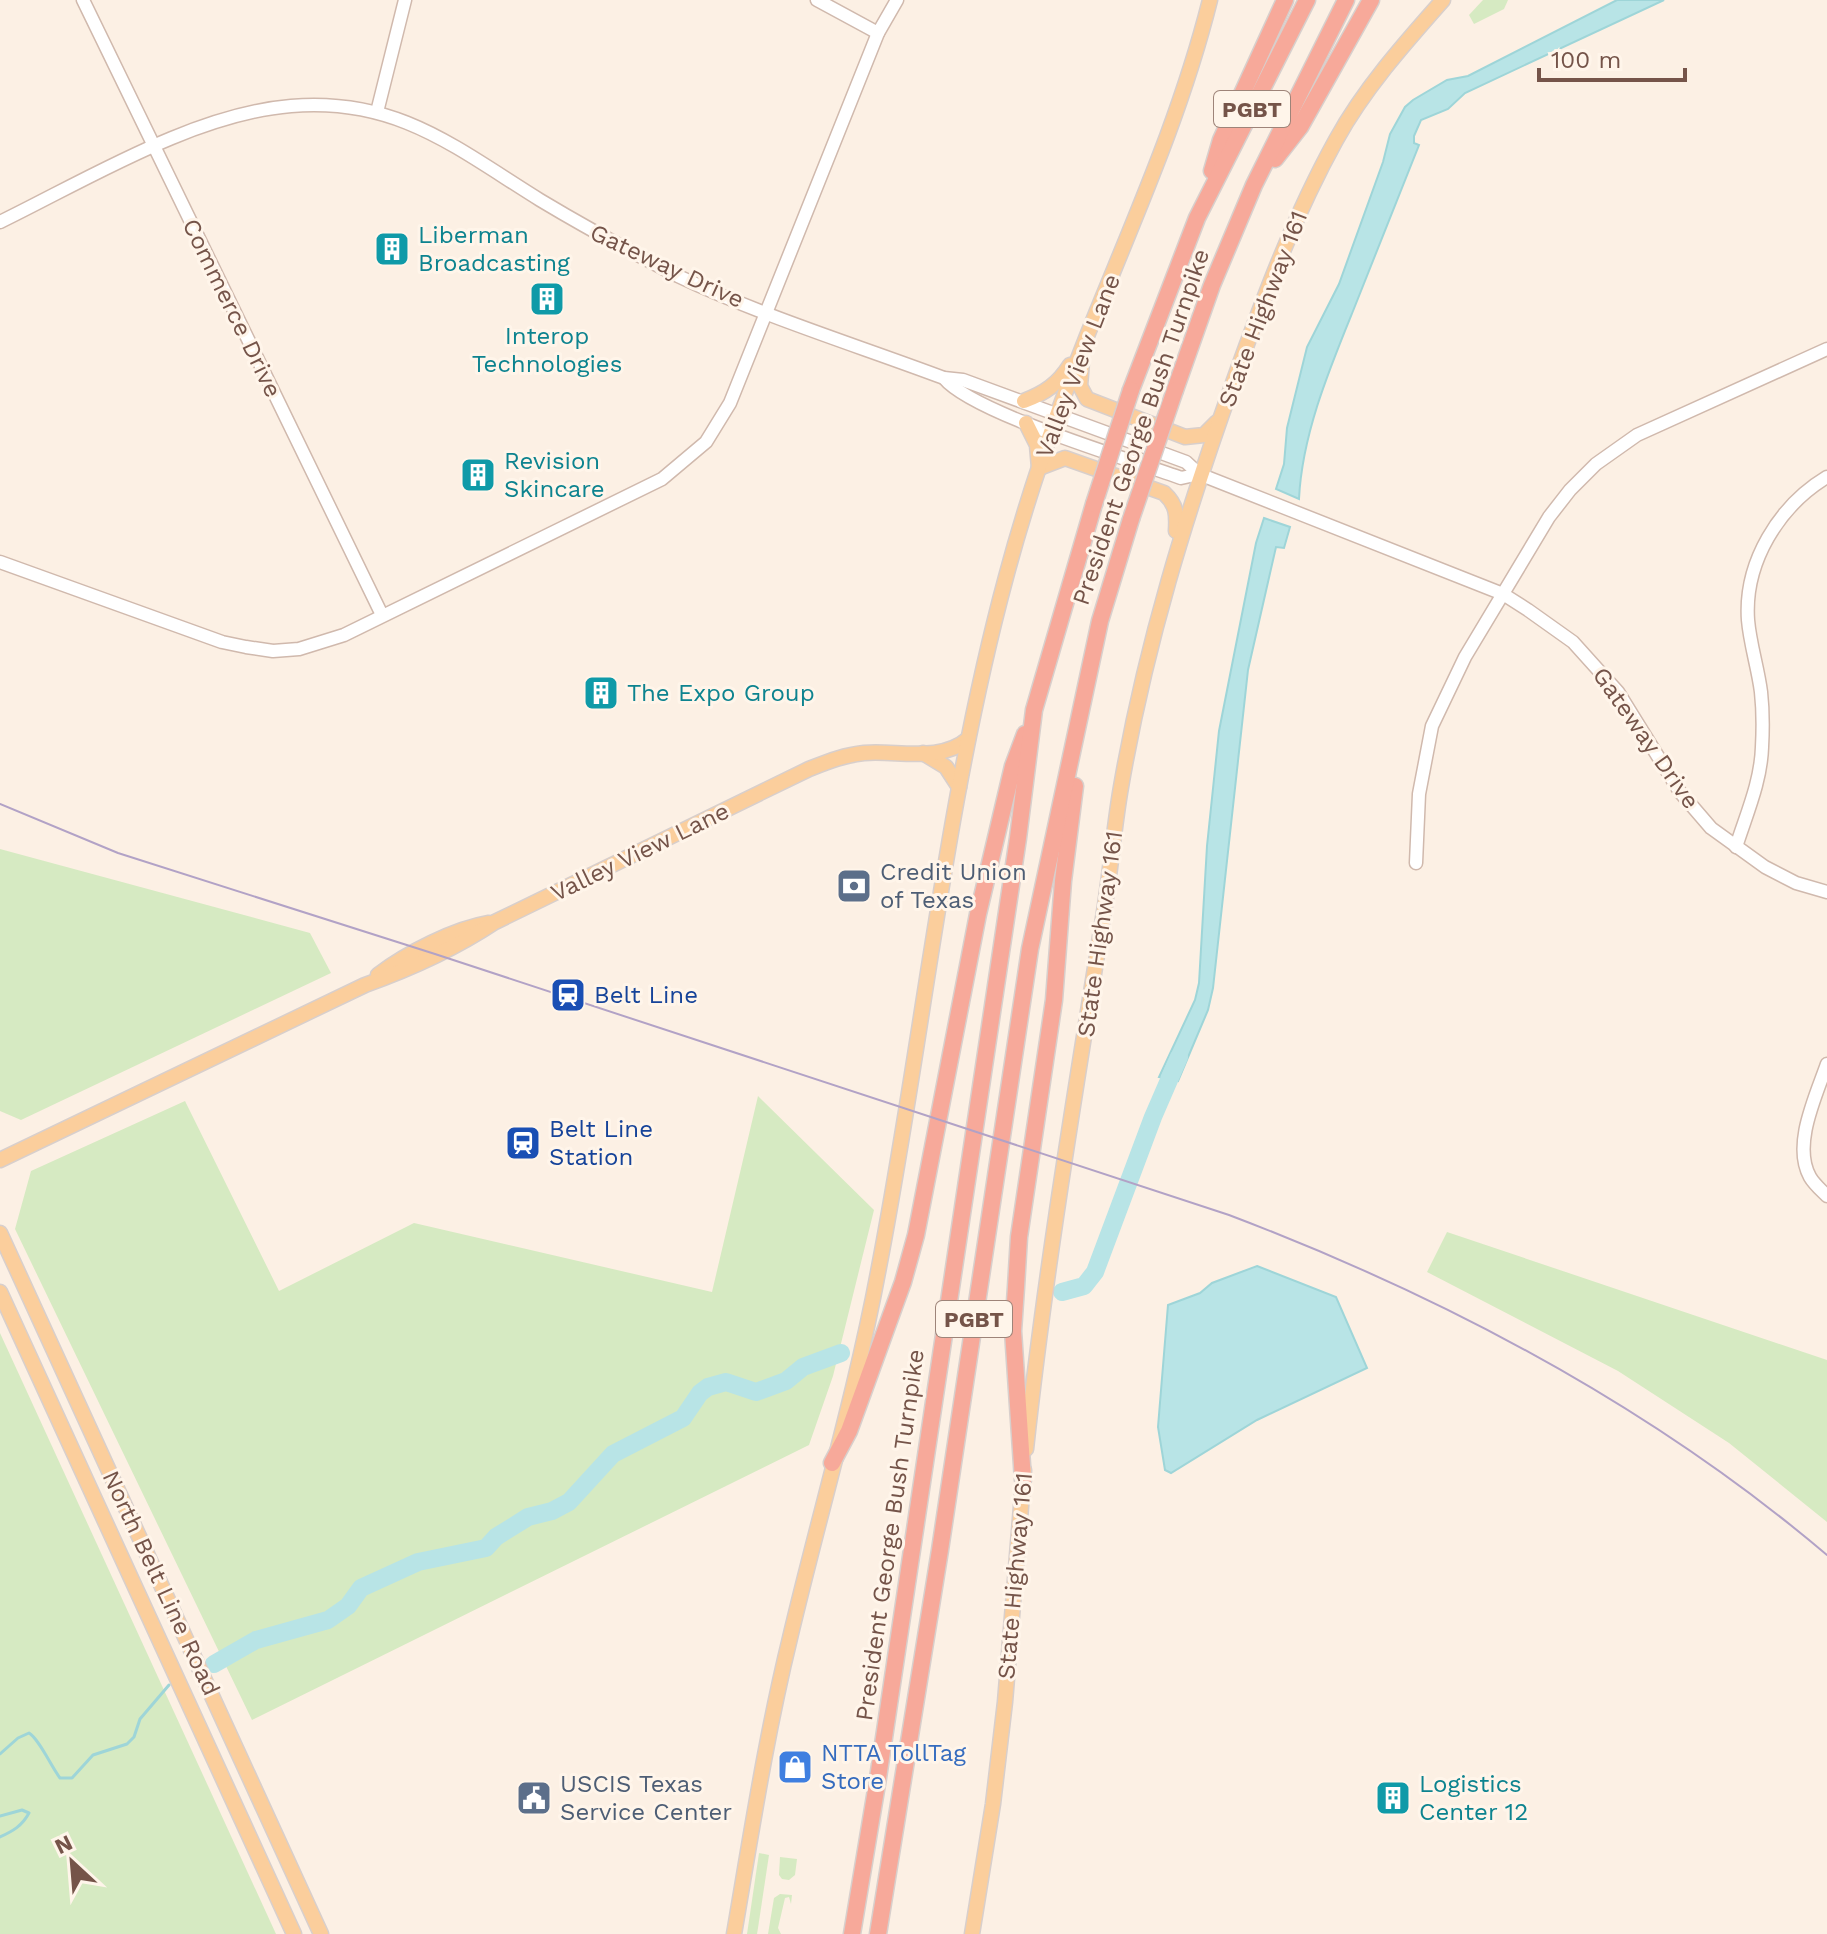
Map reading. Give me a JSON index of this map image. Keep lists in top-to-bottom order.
{
  "streets": {
    "highway": ["PGBT", "President George Bush Turnpike"],
    "main road": ["State Highway 161", "Valley View Lane", "North Belt Line Road"],
    "street": ["Gateway Drive", "Commerce Drive"]
  },
  "crossings": [
    ["Gateway Drive", "Commerce Drive"],
    ["Gateway Drive", "State Highway 161"],
    ["Gateway Drive", "Valley View Lane"]
  ],
  "places": {
    "building": [
      "Liberman Broadcasting",
      "Interop Technologies",
      "Revision Skincare",
      "The Expo Group",
      "Logistics Center 12"
    ],
    "bank": ["Credit Union of Texas"],
    "station": ["Belt Line", "Belt Line Station"],
    "shop": ["NTTA TollTag Store"],
    "public building": ["USCIS Texas Service Center"]
  },
  "scale_bar": "100 m",
  "north": "top left"
}
